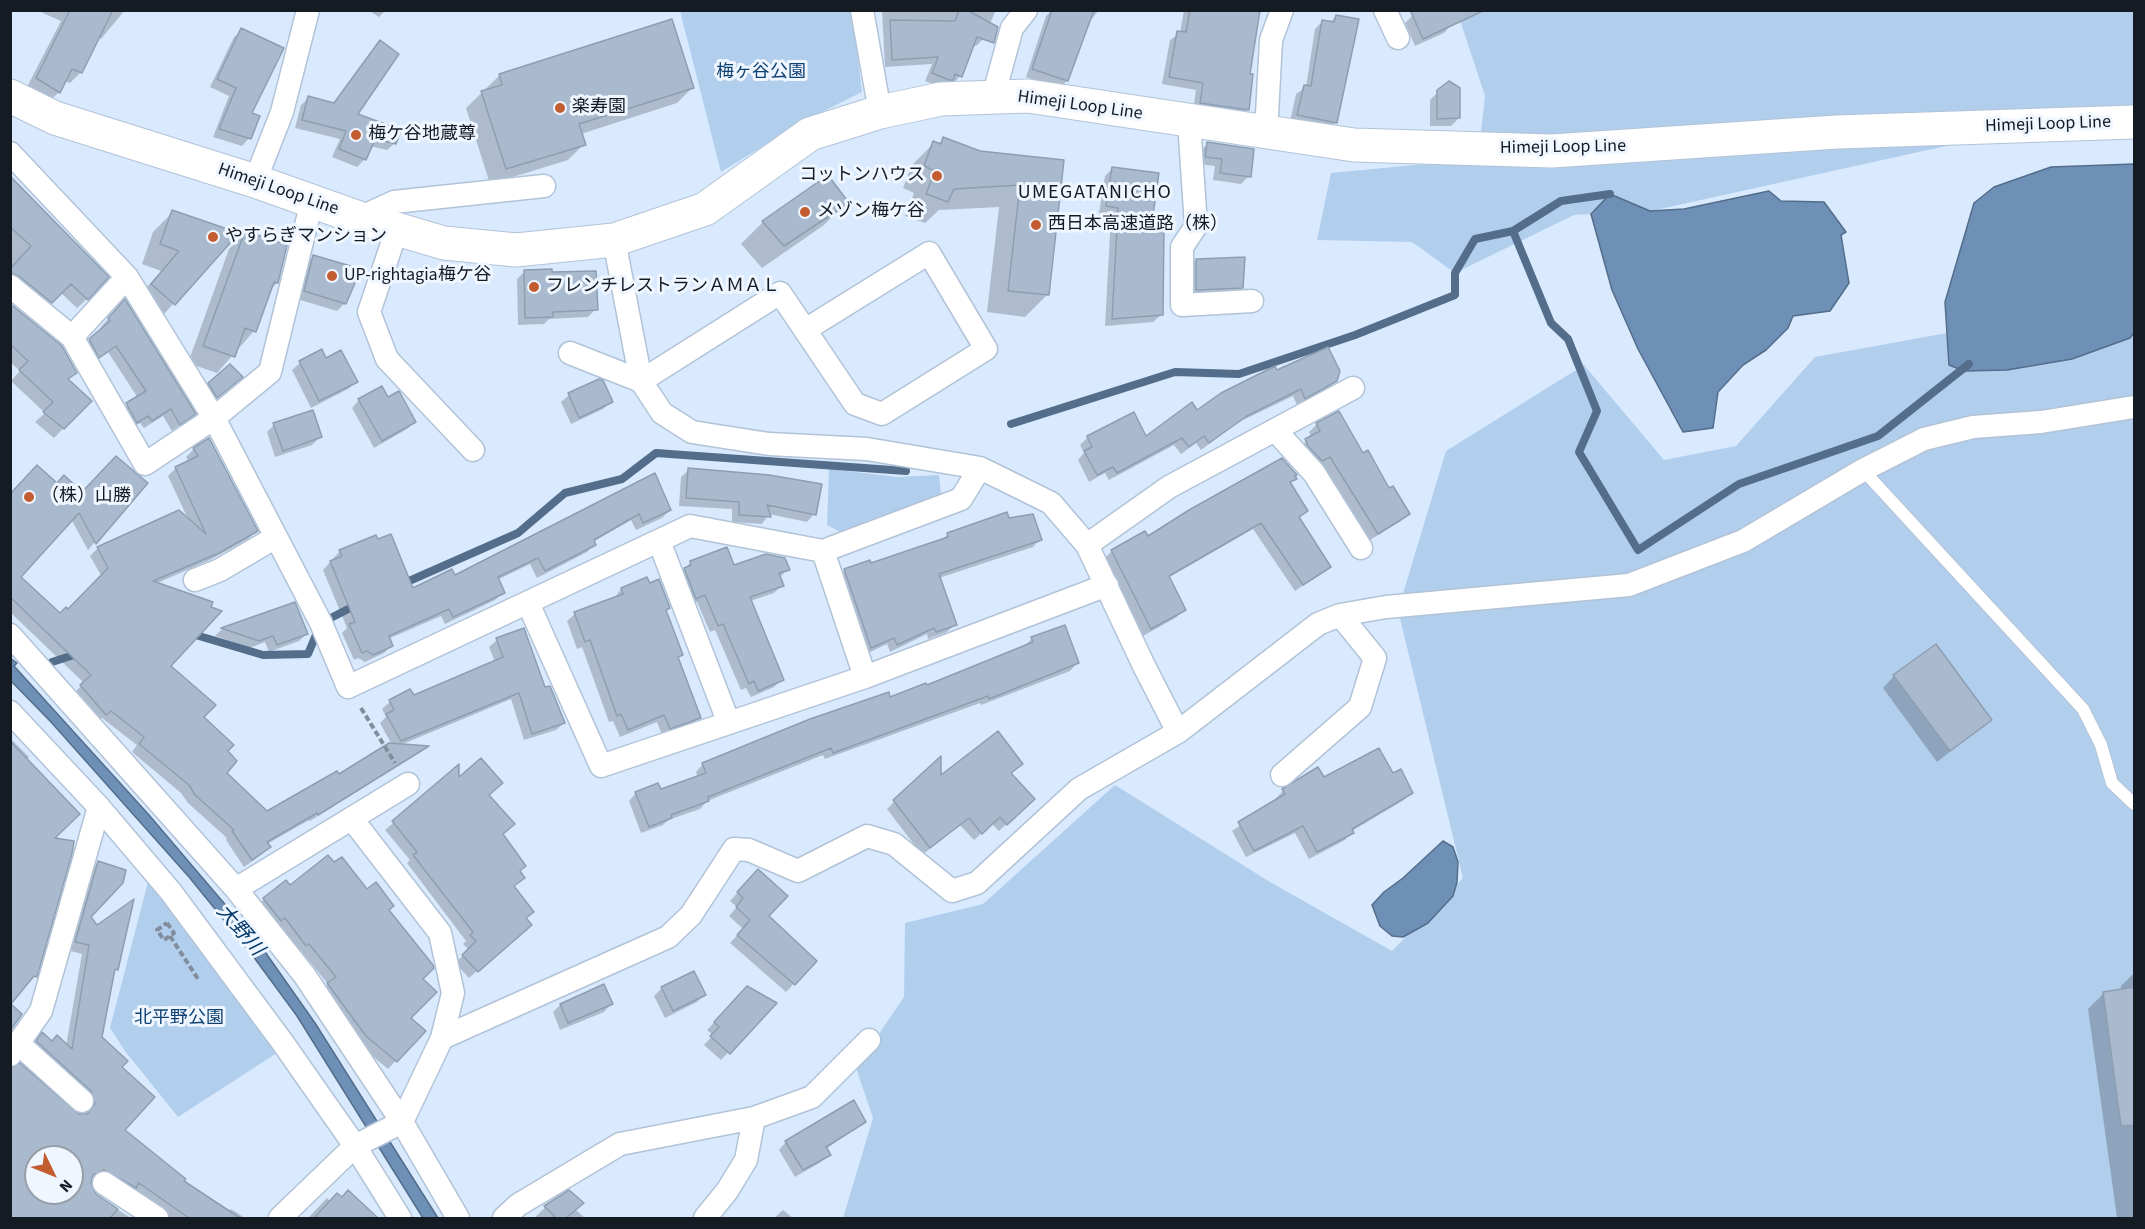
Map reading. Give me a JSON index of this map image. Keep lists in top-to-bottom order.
{
  "streets": {
    "main road": ["Himeji Loop Line"]
  },
  "districts": ["UMEGATANICHO"],
  "water": ["大野川"],
  "parks": ["梅ヶ谷公園", "北平野公園"],
  "places": [
    "楽寿園",
    "梅ケ谷地蔵尊",
    "コットンハウス",
    "メゾン梅ケ谷",
    "西日本高速道路（株）",
    "やすらぎマンション",
    "UP-rightagia梅ケ谷",
    "フレンチレストランＡＭＡＬ",
    "（株）山勝"
  ],
  "north": "bottom right"
}
